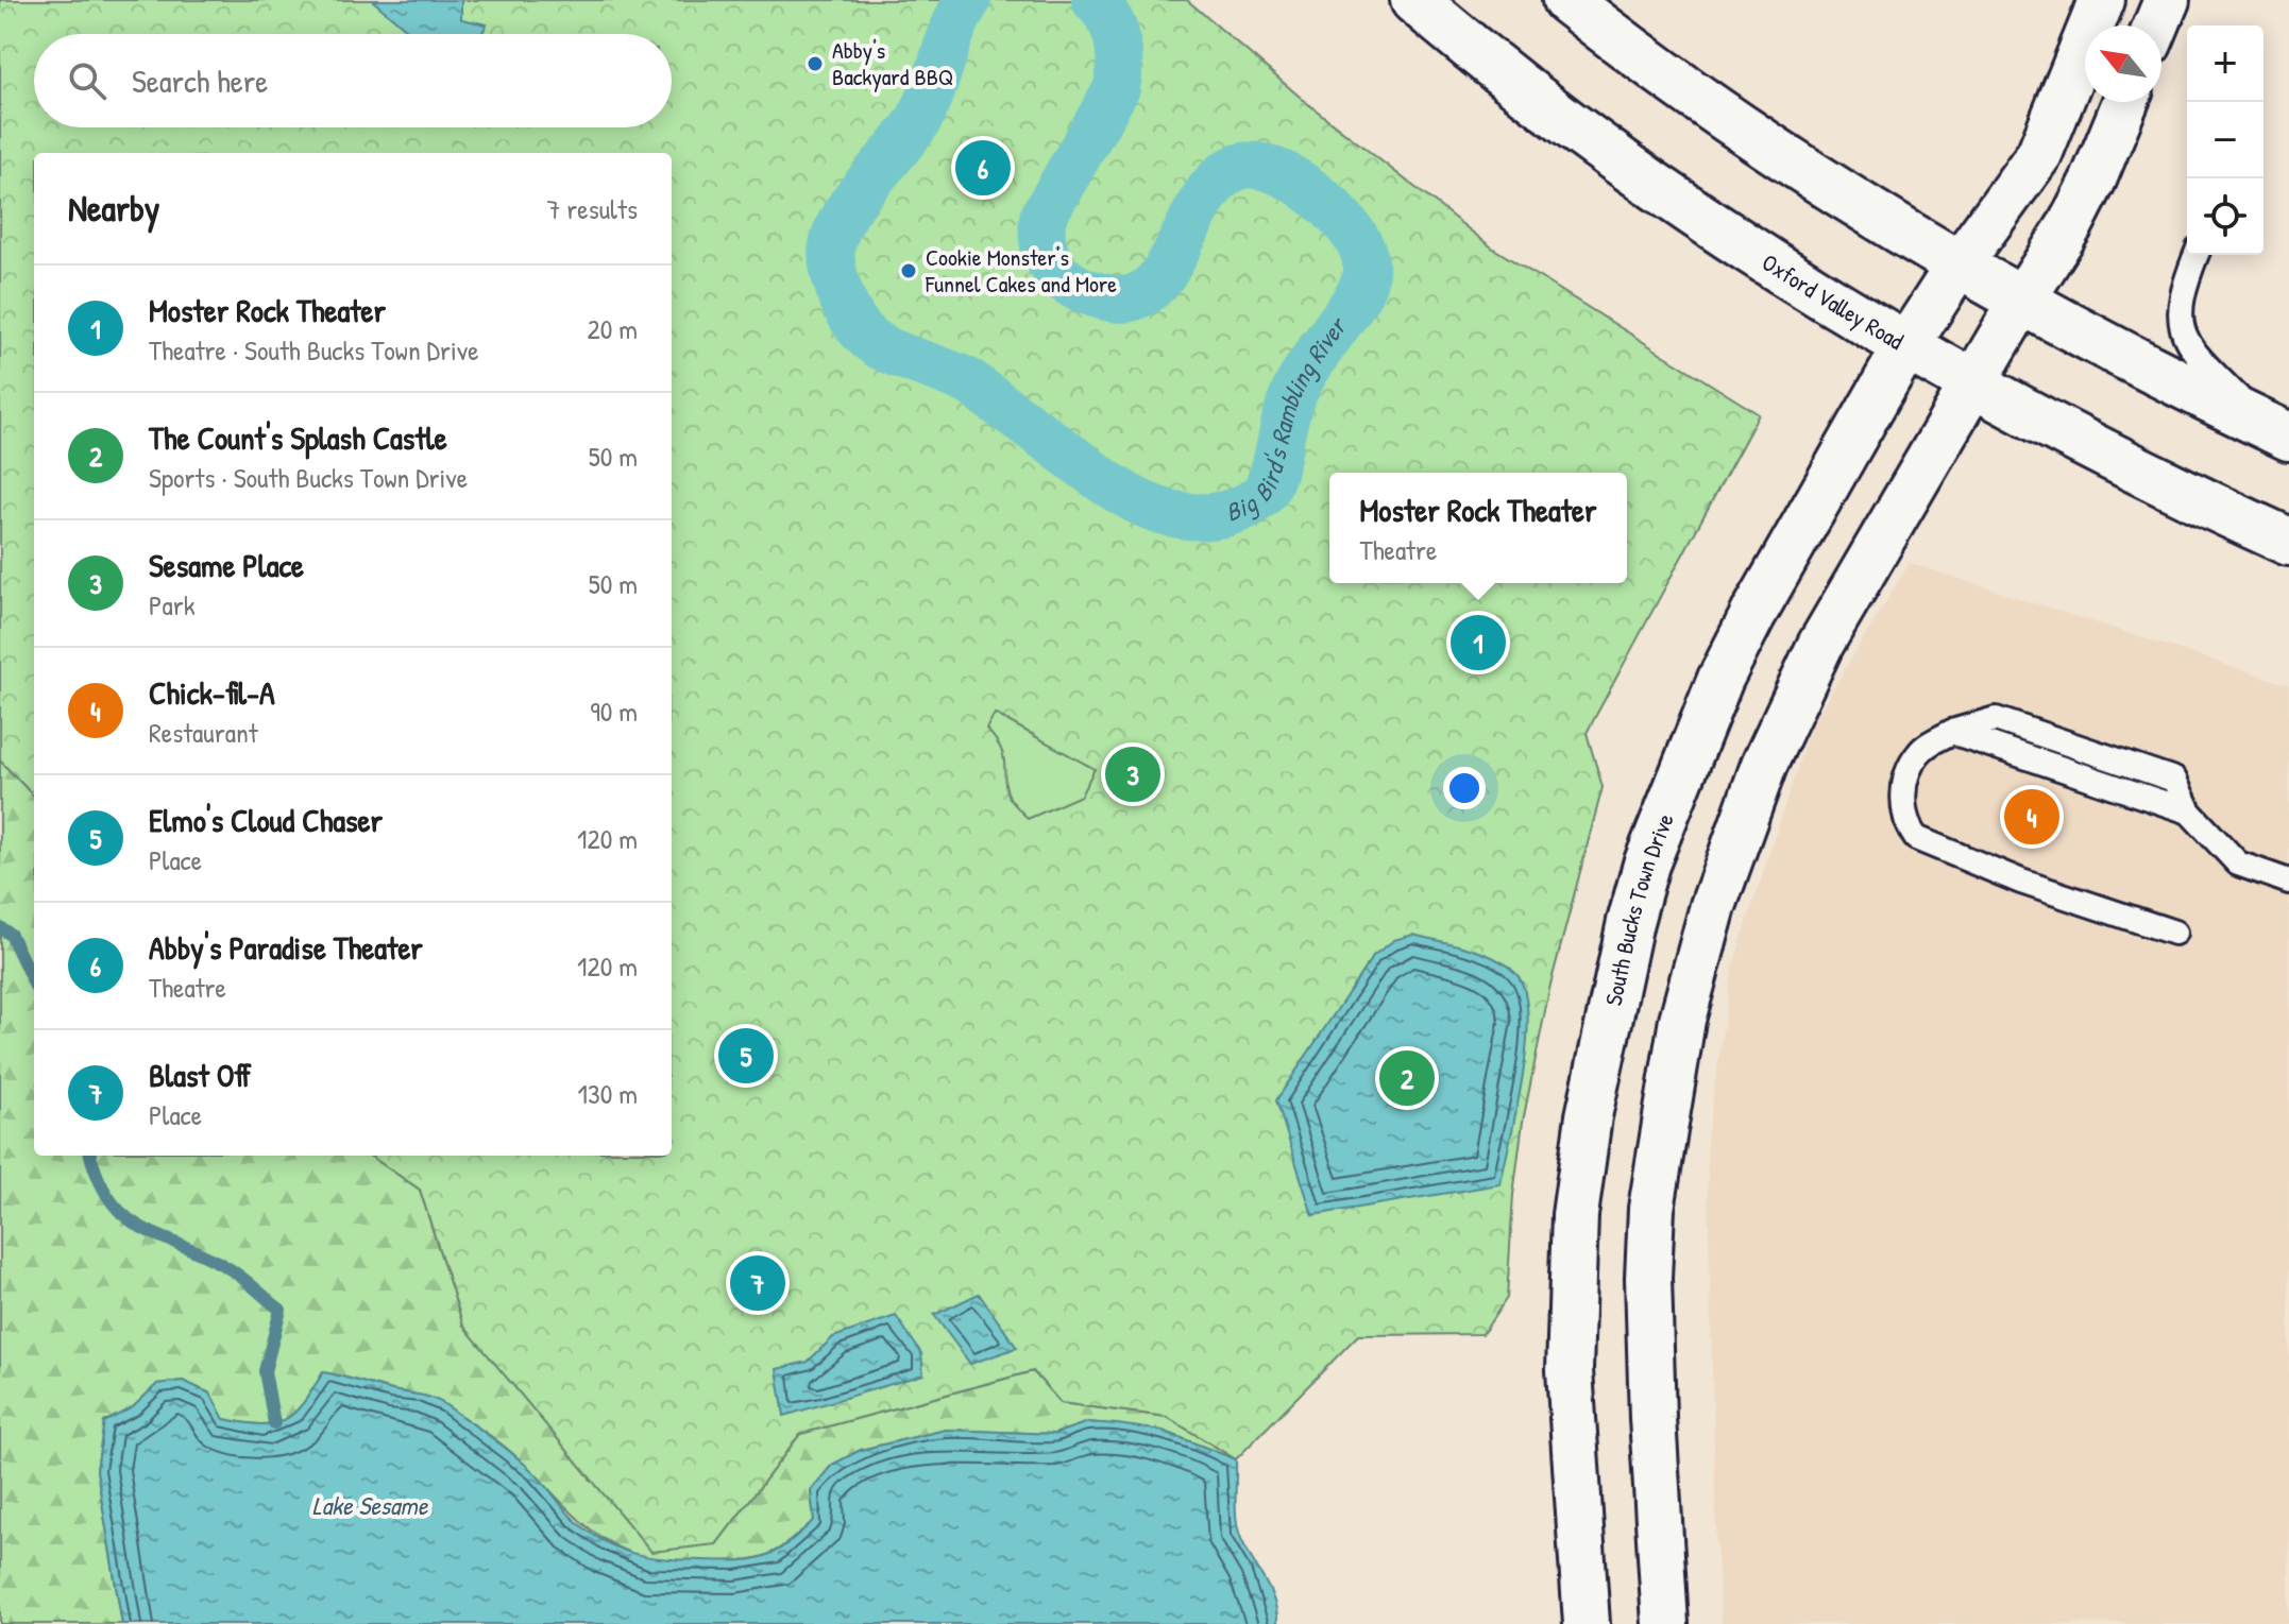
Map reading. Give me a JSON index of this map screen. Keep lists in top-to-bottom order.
{
  "streets": {
    "main road": ["Oxford Valley Road"],
    "street": ["South Bucks Town Drive"]
  },
  "crossings": [
    ["Oxford Valley Road", "South Bucks Town Drive"]
  ],
  "water": ["Big Bird's Rambling River", "Lake Sesame"],
  "places": ["Abby's Backyard BBQ", "Cookie Monster's Funnel Cakes and More"],
  "north": "top left",
  "page": {
    "map_buttons": ["+", "−"],
    "search": "Search here",
    "pins": [
      "6",
      "1",
      "3",
      "4",
      "5",
      "2",
      "7"
    ],
    "heading": ["Nearby", "7 results"],
    "list": [
      {
        "mark": "1",
        "name": "Moster Rock Theater",
        "note": "Theatre · South Bucks Town Drive",
        "value": "20 m"
      },
      {
        "mark": "2",
        "name": "The Count's Splash Castle",
        "note": "Sports · South Bucks Town Drive",
        "value": "50 m"
      },
      {
        "mark": "3",
        "name": "Sesame Place",
        "note": "Park",
        "value": "50 m"
      },
      {
        "mark": "4",
        "name": "Chick-fil-A",
        "note": "Restaurant",
        "value": "90 m"
      },
      {
        "mark": "5",
        "name": "Elmo's Cloud Chaser",
        "note": "Place",
        "value": "120 m"
      },
      {
        "mark": "6",
        "name": "Abby's Paradise Theater",
        "note": "Theatre",
        "value": "120 m"
      },
      {
        "mark": "7",
        "name": "Blast Off",
        "note": "Place",
        "value": "130 m"
      }
    ],
    "popup": ["Moster Rock Theater", "Theatre"]
  }
}
